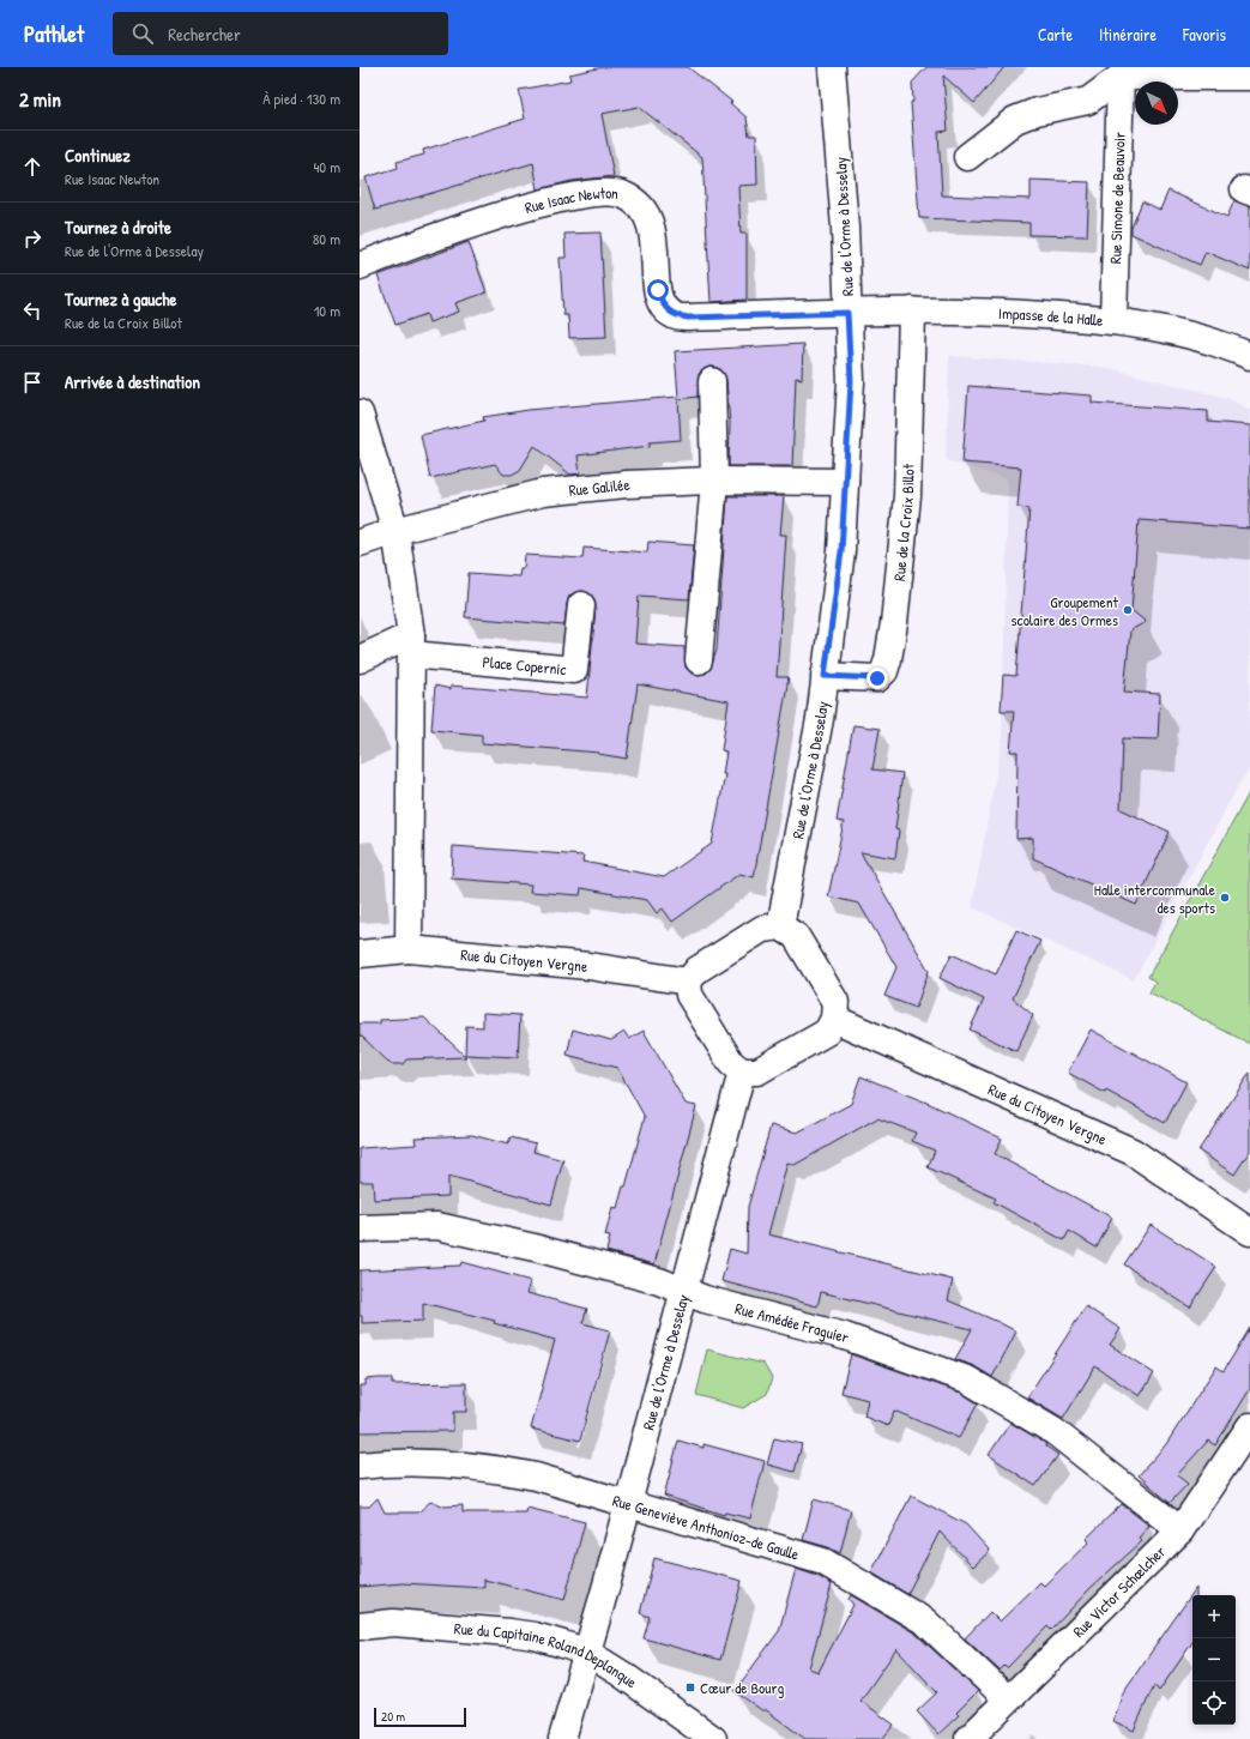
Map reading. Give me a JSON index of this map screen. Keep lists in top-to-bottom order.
{
  "streets": {
    "street": [
      "Rue Simone de Beauvoir",
      "Rue Isaac Newton",
      "Rue de l'Orme à Desselay",
      "Impasse de la Halle",
      "Rue Galilée",
      "Rue de la Croix Billot",
      "Place Copernic",
      "Rue du Citoyen Vergne",
      "Rue Amédée Fraguier",
      "Rue Geneviève Anthonioz-de Gaulle",
      "Rue Victor Schœlcher",
      "Rue du Capitaine Roland Deplanque"
    ]
  },
  "crossings": [
    ["Rue Simone de Beauvoir", "Impasse de la Halle"],
    ["Rue Isaac Newton", "Rue de l'Orme à Desselay"],
    ["Rue Isaac Newton", "Impasse de la Halle"],
    ["Rue de l'Orme à Desselay", "Impasse de la Halle"],
    ["Rue de l'Orme à Desselay", "Rue Galilée"],
    ["Rue de l'Orme à Desselay", "Rue de la Croix Billot"],
    ["Rue de l'Orme à Desselay", "Rue du Citoyen Vergne"],
    ["Rue de l'Orme à Desselay", "Rue Amédée Fraguier"],
    ["Rue de l'Orme à Desselay", "Rue Geneviève Anthonioz-de Gaulle"],
    ["Rue de l'Orme à Desselay", "Rue du Capitaine Roland Deplanque"],
    ["Impasse de la Halle", "Rue de la Croix Billot"],
    ["Rue Amédée Fraguier", "Rue Victor Schœlcher"],
    ["Rue Geneviève Anthonioz-de Gaulle", "Rue Victor Schœlcher"]
  ],
  "places": {
    "other": ["Groupement scolaire des Ormes", "Halle intercommunale des sports"],
    "transit": ["Cœur de Bourg"]
  },
  "scale_bar": "20 m",
  "north": "bottom right",
  "page": {
    "header": "Pathlet",
    "search": "Rechercher",
    "nav": ["Carte", "Itinéraire", "Favoris"],
    "heading": ["2 min", "À pied · 130 m"],
    "list": [
      ["Continuez", "Rue Isaac Newton", "40 m"],
      ["Tournez à droite", "Rue de l'Orme à Desselay", "80 m"],
      ["Tournez à gauche", "Rue de la Croix Billot", "10 m"],
      "Arrivée à destination"
    ],
    "map_buttons": ["+", "−"],
    "scale": "20 m"
  }
}
